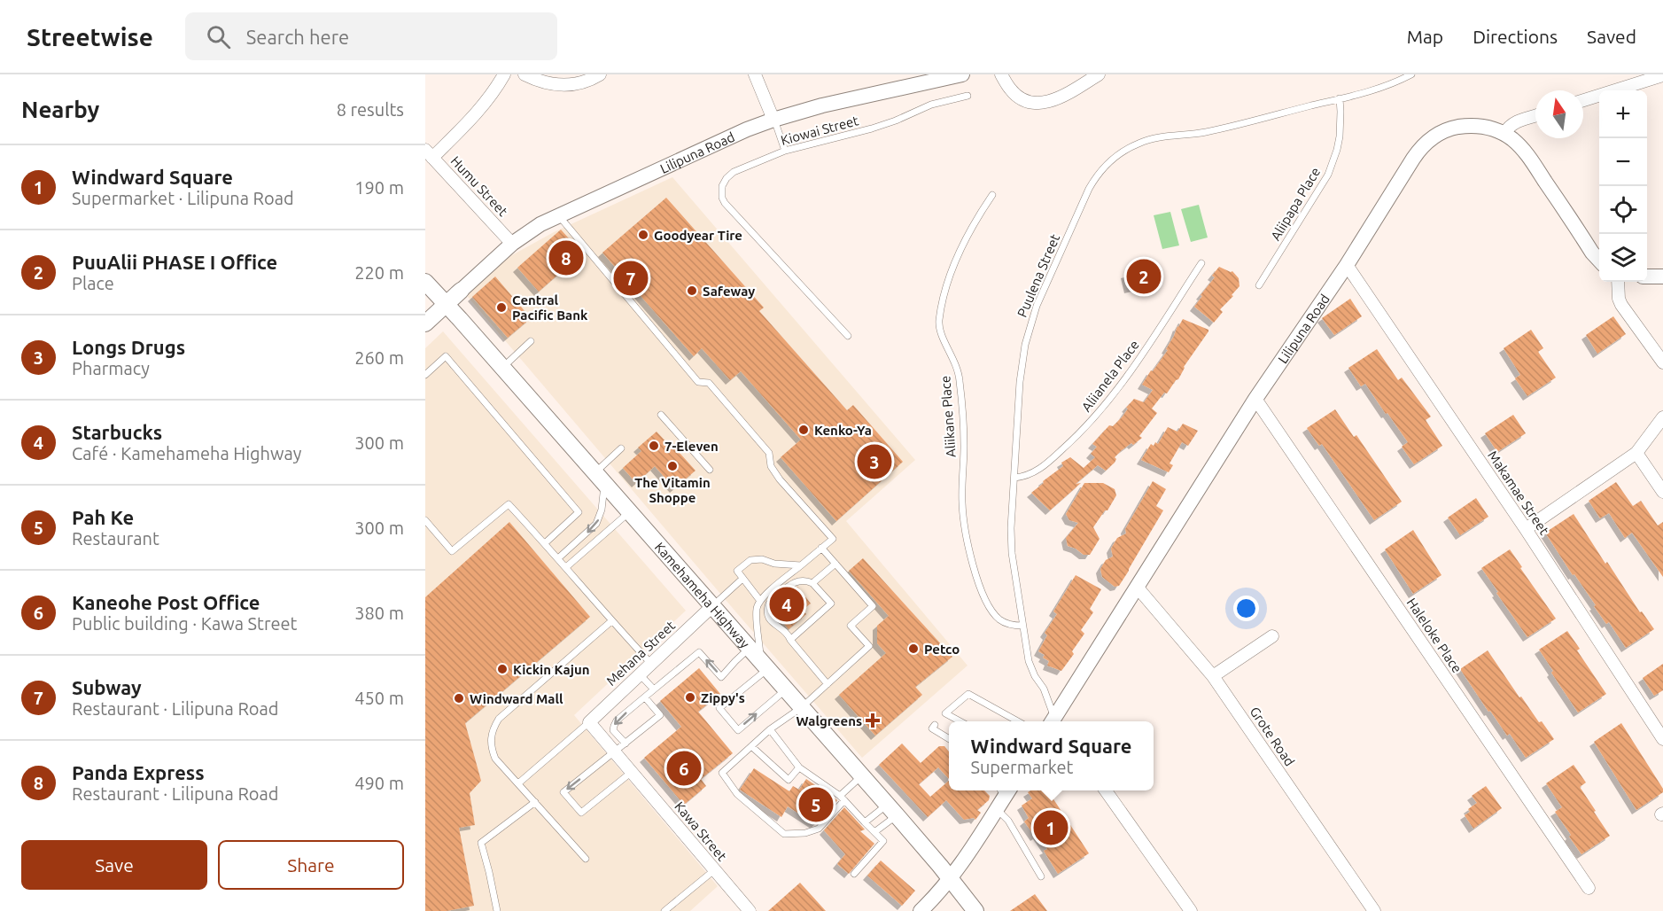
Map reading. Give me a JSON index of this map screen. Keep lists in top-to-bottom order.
{
  "streets": {
    "main road": ["Kamehameha Highway"],
    "street": [
      "Lilipuna Road",
      "Humu Street",
      "Makamae Street",
      "Haleloke Place",
      "Mehana Street",
      "Grote Road",
      "Kawa Street"
    ],
    "lane": [
      "Kiowai Street",
      "Aliipapa Place",
      "Puulena Street",
      "Aliianela Place",
      "Aliikane Place"
    ]
  },
  "crossings": [
    ["Lilipuna Road", "Humu Street"],
    ["Lilipuna Road", "Makamae Street"],
    ["Lilipuna Road", "Haleloke Place"],
    ["Lilipuna Road", "Grote Road"],
    ["Aliipapa Place", "Puulena Street"],
    ["Puulena Street", "Aliianela Place"],
    ["Puulena Street", "Aliikane Place"],
    ["Kamehameha Highway", "Mehana Street"],
    ["Mehana Street", "Kawa Street"]
  ],
  "places": {
    "other": [
      "Goodyear Tire",
      "Safeway",
      "Central Pacific Bank",
      "Kenko-Ya",
      "7-Eleven",
      "The Vitamin Shoppe",
      "Petco",
      "Kickin Kajun",
      "Zippy's",
      "Windward Mall"
    ],
    "health": ["Walgreens"]
  },
  "north": "top",
  "page": {
    "header": "Streetwise",
    "search": "Search here",
    "nav": ["Map", "Directions", "Saved"],
    "heading": ["Nearby", "8 results"],
    "map_buttons": ["+", "−"],
    "list": [
      {
        "mark": "1",
        "name": "Windward Square",
        "note": "Supermarket · Lilipuna Road",
        "value": "190 m"
      },
      {
        "mark": "2",
        "name": "PuuAlii PHASE I Office",
        "note": "Place",
        "value": "220 m"
      },
      {
        "mark": "3",
        "name": "Longs Drugs",
        "note": "Pharmacy",
        "value": "260 m"
      },
      {
        "mark": "4",
        "name": "Starbucks",
        "note": "Café · Kamehameha Highway",
        "value": "300 m"
      },
      {
        "mark": "5",
        "name": "Pah Ke",
        "note": "Restaurant",
        "value": "300 m"
      },
      {
        "mark": "6",
        "name": "Kaneohe Post Office",
        "note": "Public building · Kawa Street",
        "value": "380 m"
      },
      {
        "mark": "7",
        "name": "Subway",
        "note": "Restaurant · Lilipuna Road",
        "value": "450 m"
      },
      {
        "mark": "8",
        "name": "Panda Express",
        "note": "Restaurant · Lilipuna Road",
        "value": "490 m"
      }
    ],
    "pins": [
      "8",
      "2",
      "7",
      "3",
      "4",
      "6",
      "5",
      "1"
    ],
    "popup": ["Windward Square", "Supermarket"],
    "buttons": ["Save", "Share"]
  }
}
